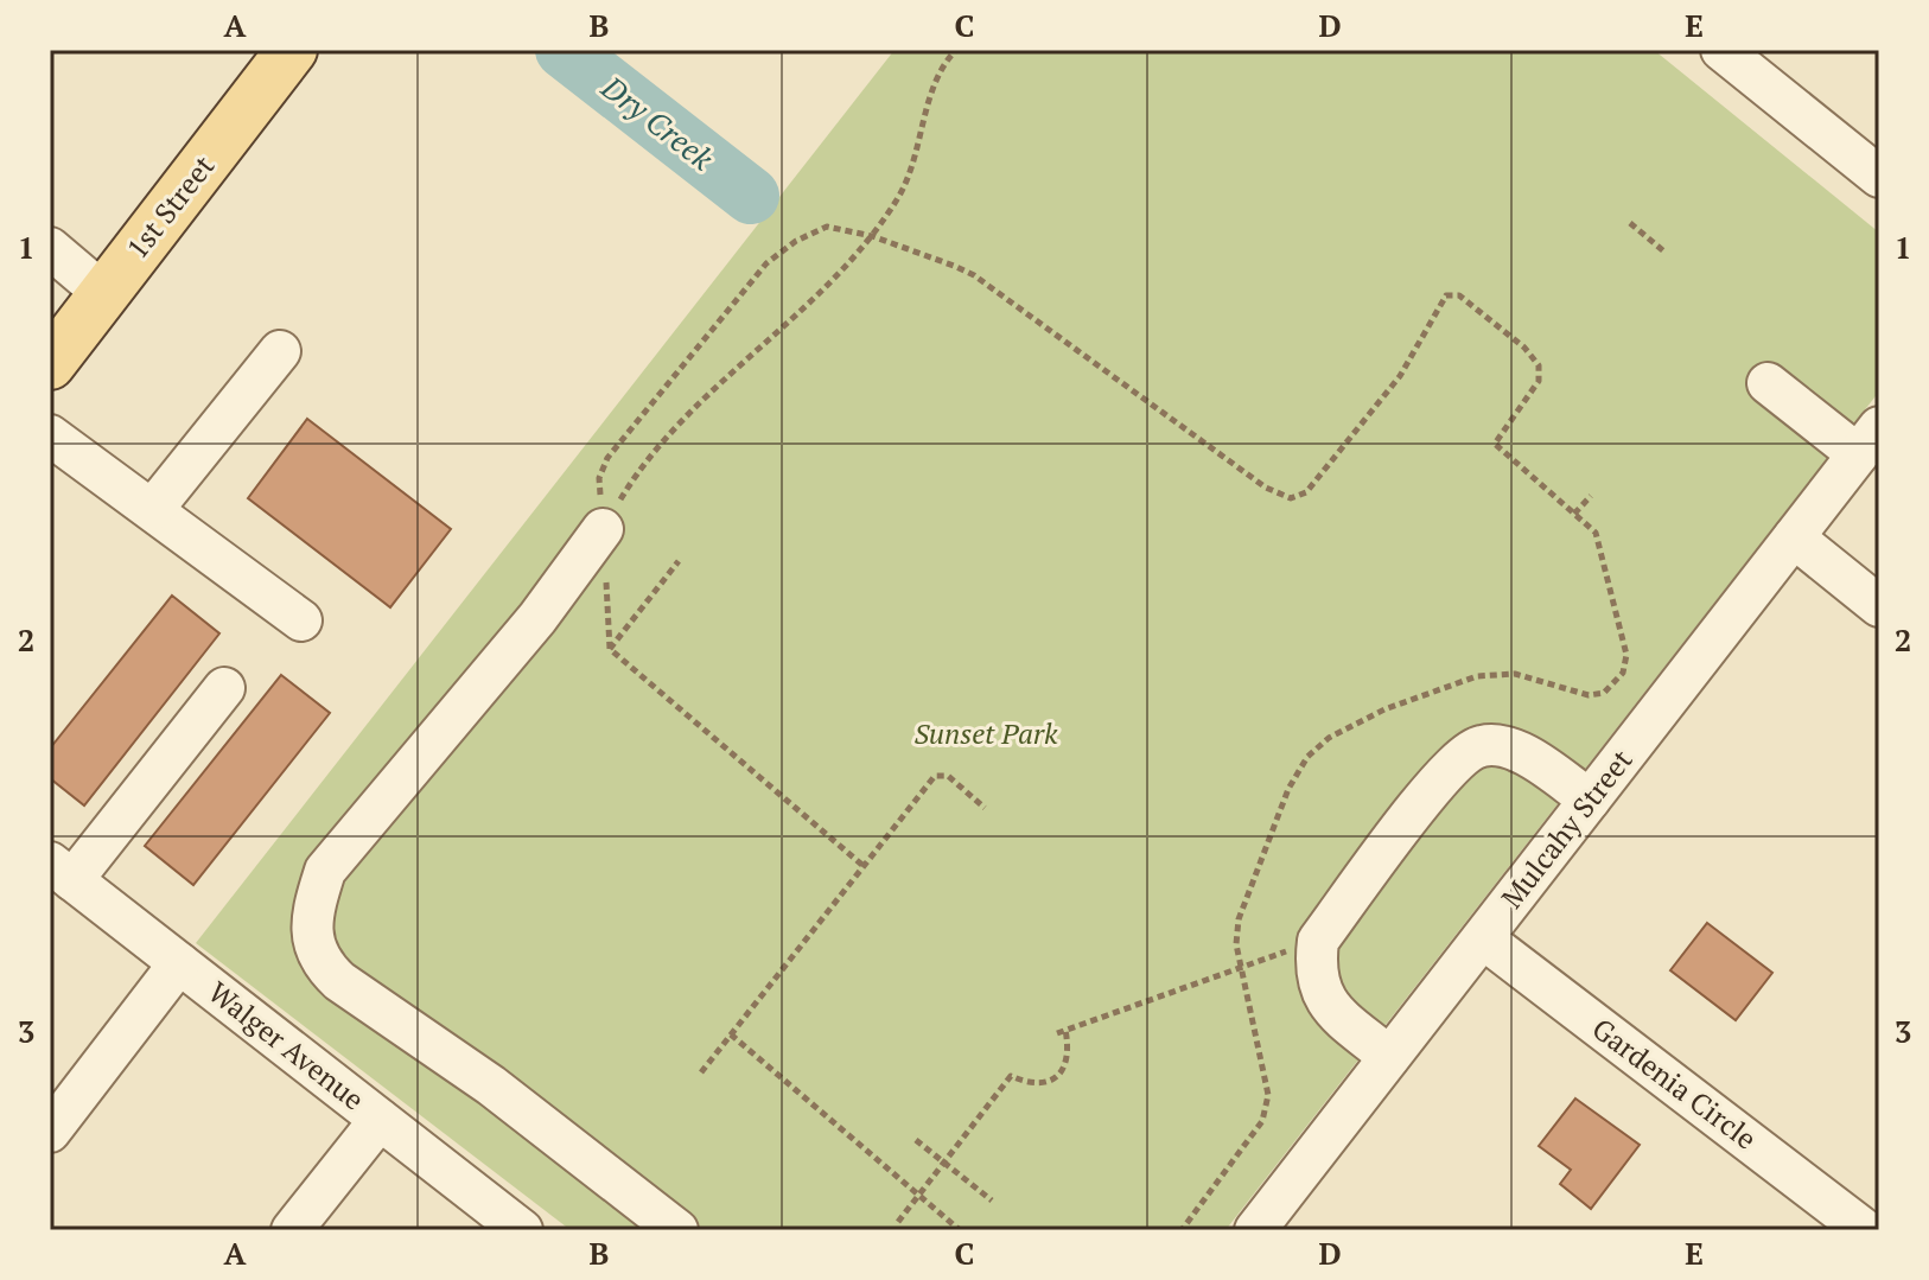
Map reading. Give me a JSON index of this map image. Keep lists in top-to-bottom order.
{
  "streets": {
    "main road": ["1st Street"],
    "street": ["Mulcahy Street", "Walger Avenue", "Gardenia Circle"]
  },
  "crossings": [
    ["Mulcahy Street", "Gardenia Circle"]
  ],
  "water": ["Dry Creek"],
  "parks": ["Sunset Park"],
  "grid": {
    "columns": [
      "A",
      "B",
      "C",
      "D",
      "E"
    ],
    "rows": ["1", "2", "3"]
  }
}
